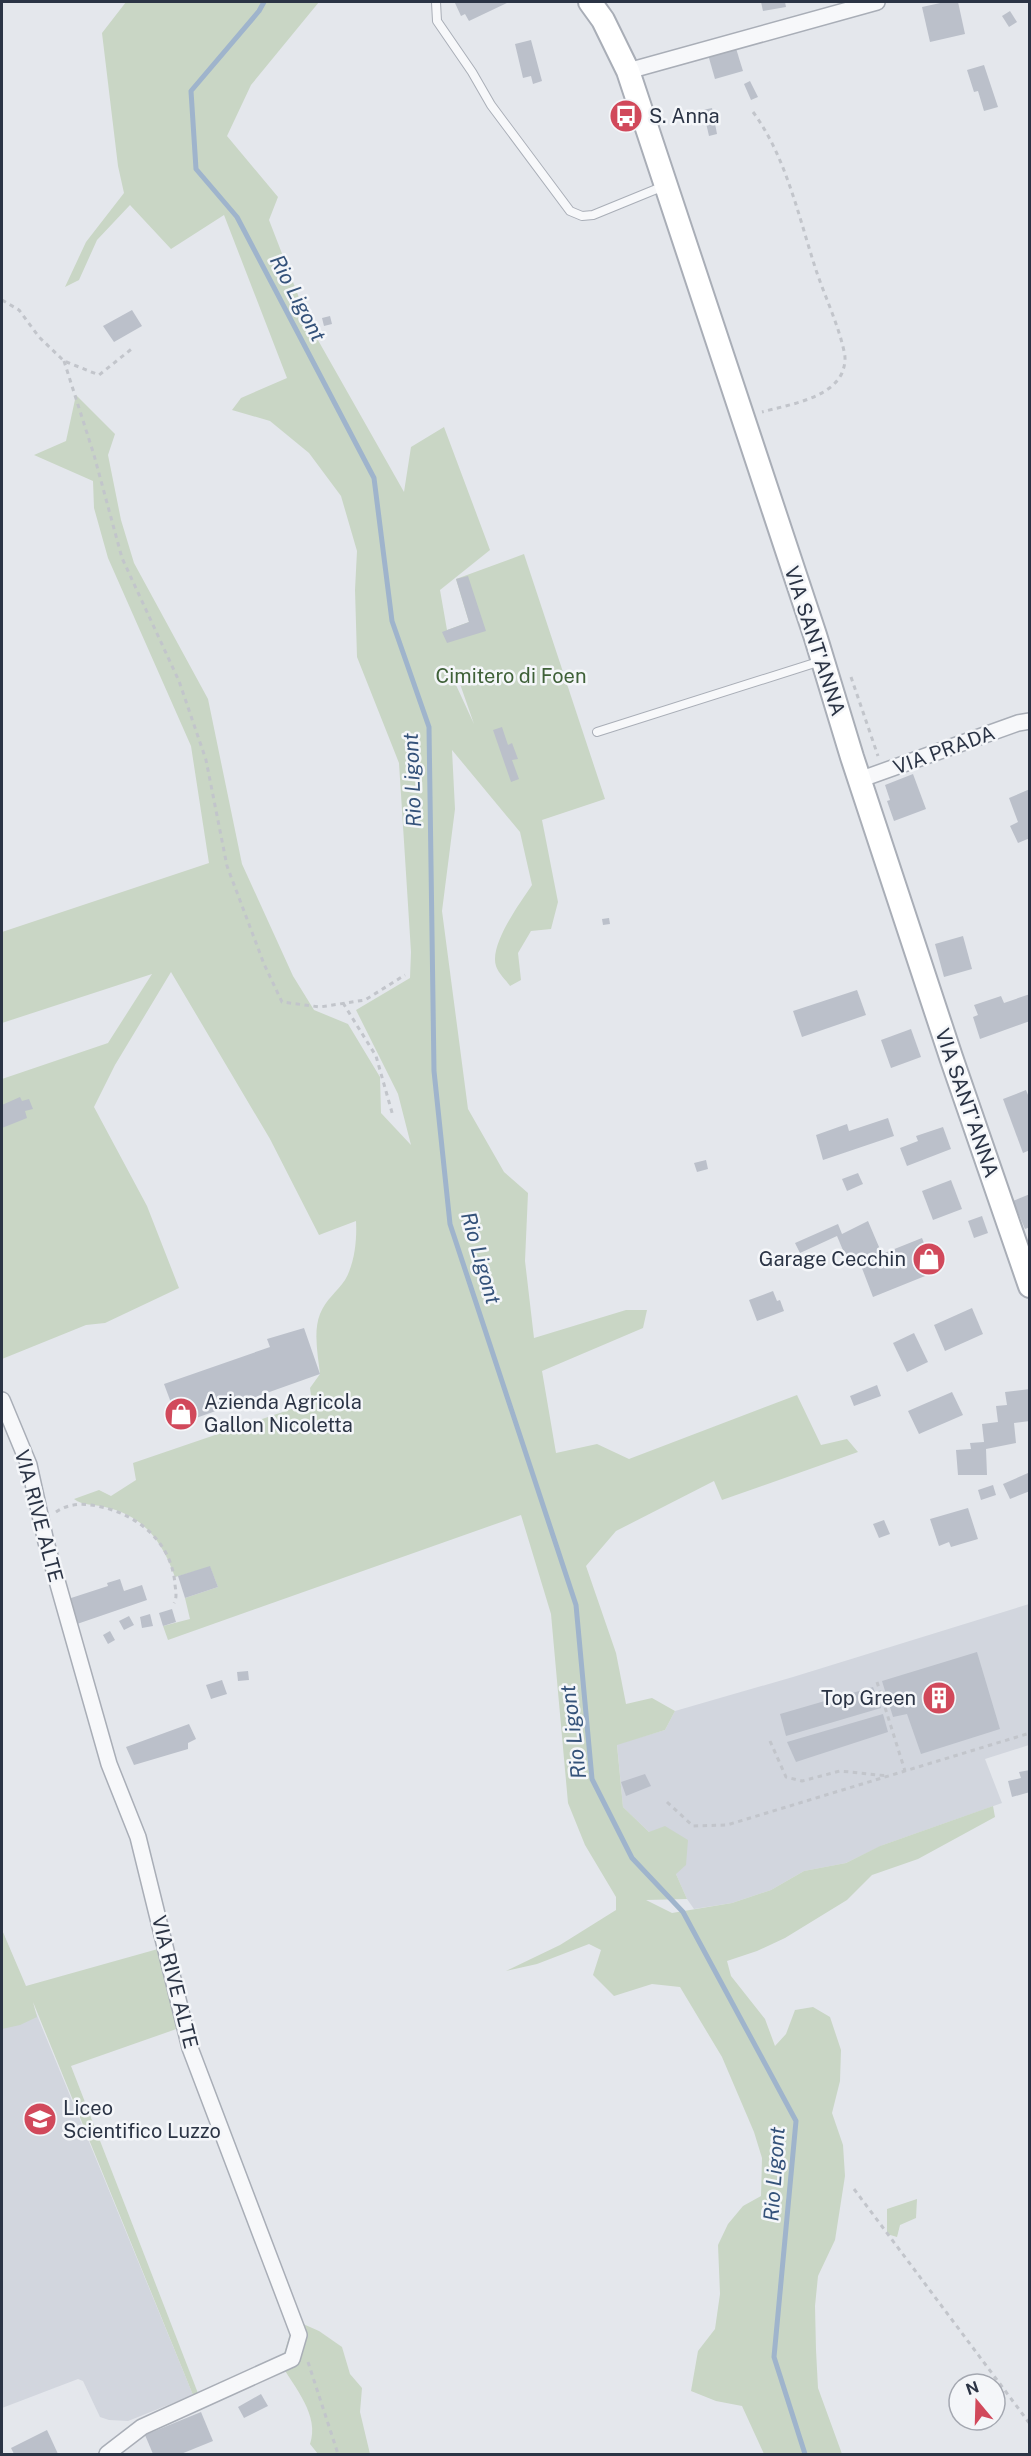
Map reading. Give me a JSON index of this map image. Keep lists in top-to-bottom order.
{
  "streets": {
    "main road": ["VIA SANT'ANNA"],
    "street": ["VIA PRADA", "VIA RIVE ALTE"]
  },
  "crossings": [
    ["VIA SANT'ANNA", "VIA PRADA"]
  ],
  "water": ["Rio Ligont"],
  "parks": ["Cimitero di Foen"],
  "places": {
    "bus stop": ["S. Anna"],
    "shop": ["Garage Cecchin", "Azienda Agricola Gallon Nicoletta"],
    "building": ["Top Green"],
    "school or university": ["Liceo Scientifico Luzzo"]
  },
  "north": "top"
}
